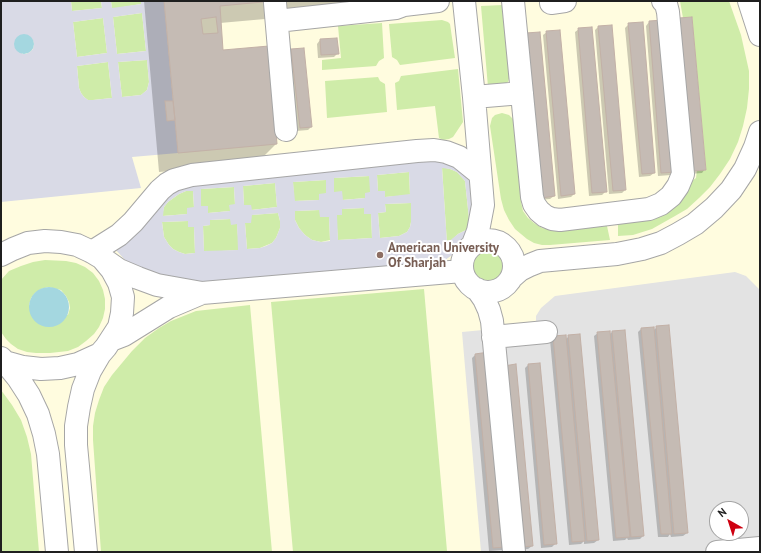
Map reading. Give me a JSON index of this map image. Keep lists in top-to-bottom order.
{
  "places": ["American University Of Sharjah"],
  "north": "top left"
}
